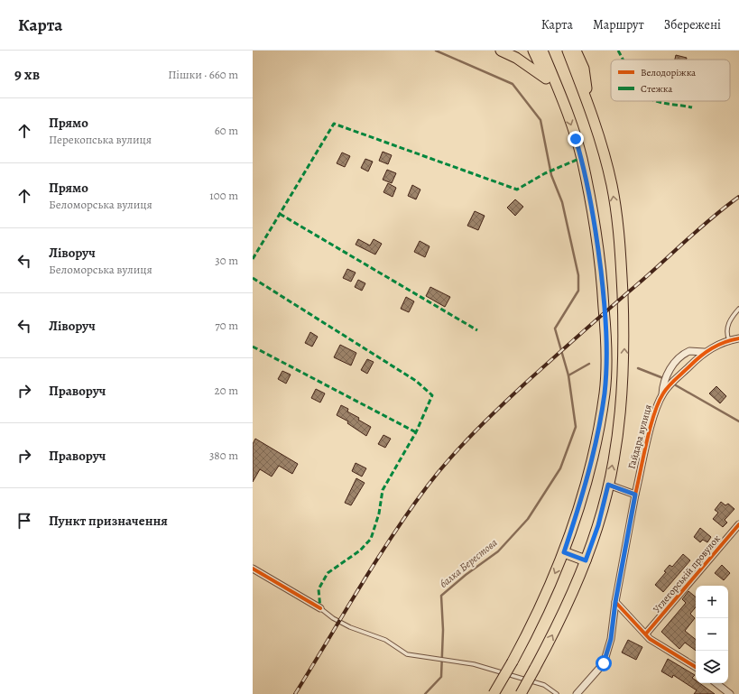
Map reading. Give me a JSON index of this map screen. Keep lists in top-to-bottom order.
{
  "streets": {
    "street": ["Гайдара вулиця", "Углегорськiй провулок"]
  },
  "water": ["балка Берестова"],
  "legend": ["Велодоріжка", "Стежка"],
  "page": {
    "header": "Карта",
    "nav": ["Карта", "Маршрут", "Збережені"],
    "heading": ["9 хв", "Пішки · 660 m"],
    "list": [
      ["Прямо", "Перекопська вулиця", "60 m"],
      ["Прямо", "Беломорська вулиця", "100 m"],
      ["Ліворуч", "Беломорська вулиця", "30 m"],
      ["Ліворуч", "70 m"],
      ["Праворуч", "20 m"],
      ["Праворуч", "380 m"],
      "Пункт призначення"
    ],
    "map_buttons": ["+", "−"]
  }
}
